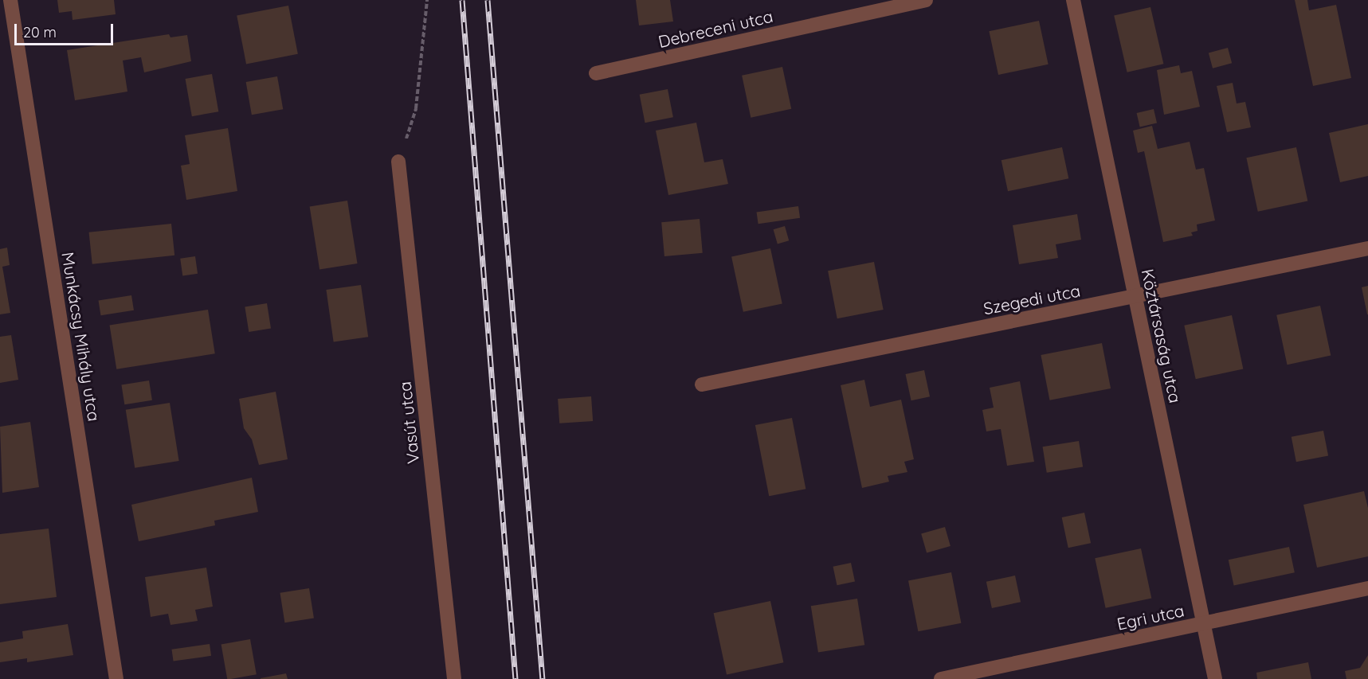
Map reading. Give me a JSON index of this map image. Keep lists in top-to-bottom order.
{
  "streets": {
    "street": [
      "Debreceni utca",
      "Szegedi utca",
      "Köztársaság utca",
      "Munkácsy Mihály utca",
      "Vasút utca",
      "Egri utca"
    ]
  },
  "crossings": [
    ["Szegedi utca", "Köztársaság utca"],
    ["Köztársaság utca", "Egri utca"]
  ],
  "scale_bar": "20 m"
}
